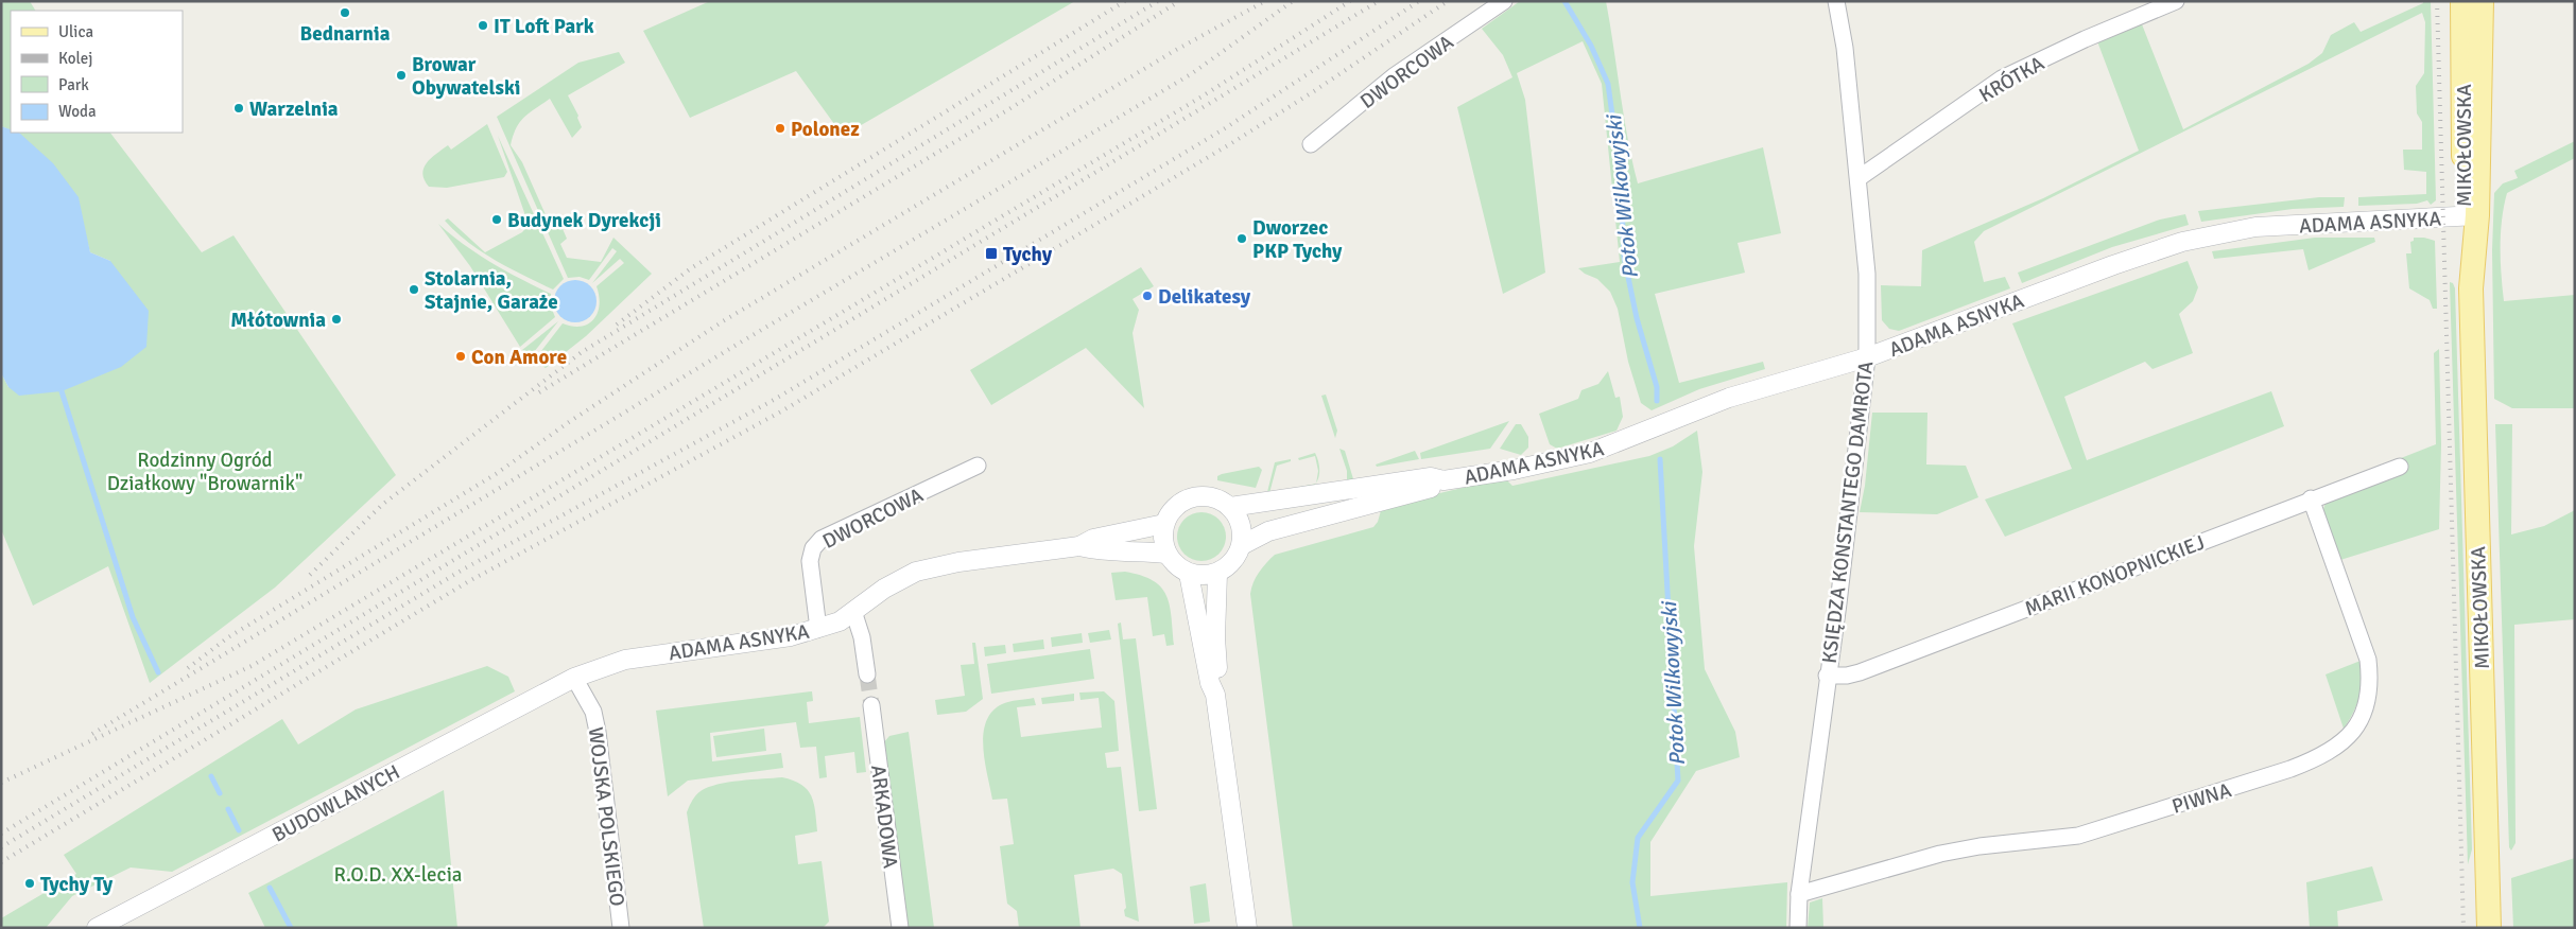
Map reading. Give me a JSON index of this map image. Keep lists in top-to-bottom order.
{
  "streets": {
    "main road": ["MIKOŁOWSKA"],
    "street": [
      "DWORCOWA",
      "KRÓTKA",
      "ADAMA ASNYKA",
      "KSIĘDZA KONSTANTEGO DAMROTA",
      "MARII KONOPNICKIEJ",
      "PIWNA",
      "BUDOWLANYCH",
      "WOJSKA POLSKIEGO",
      "ARKADOWA"
    ]
  },
  "crossings": [
    ["DWORCOWA", "ADAMA ASNYKA"],
    ["KRÓTKA", "KSIĘDZA KONSTANTEGO DAMROTA"],
    ["MIKOŁOWSKA", "ADAMA ASNYKA"],
    ["ADAMA ASNYKA", "KSIĘDZA KONSTANTEGO DAMROTA"],
    ["ADAMA ASNYKA", "BUDOWLANYCH"],
    ["ADAMA ASNYKA", "WOJSKA POLSKIEGO"],
    ["KSIĘDZA KONSTANTEGO DAMROTA", "MARII KONOPNICKIEJ"],
    ["KSIĘDZA KONSTANTEGO DAMROTA", "PIWNA"],
    ["MARII KONOPNICKIEJ", "PIWNA"],
    ["BUDOWLANYCH", "WOJSKA POLSKIEGO"]
  ],
  "water": ["Potok Wilkowyjski"],
  "parks": ["Rodzinny Ogród Działkowy \"Browarnik\"", "R.O.D. XX-lecia"],
  "places": {
    "other": [
      "Bednarnia",
      "IT Loft Park",
      "Browar Obywatelski",
      "Warzelnia",
      "Polonez",
      "Budynek Dyrekcji",
      "Dworzec PKP Tychy",
      "Stolarnia, Stajnie, Garaże",
      "Delikatesy",
      "Młótownia",
      "Con Amore",
      "Tychy Ty"
    ],
    "transit": ["Tychy"]
  },
  "legend": [
    "Ulica",
    "Kolej",
    "Park",
    "Woda"
  ]
}
